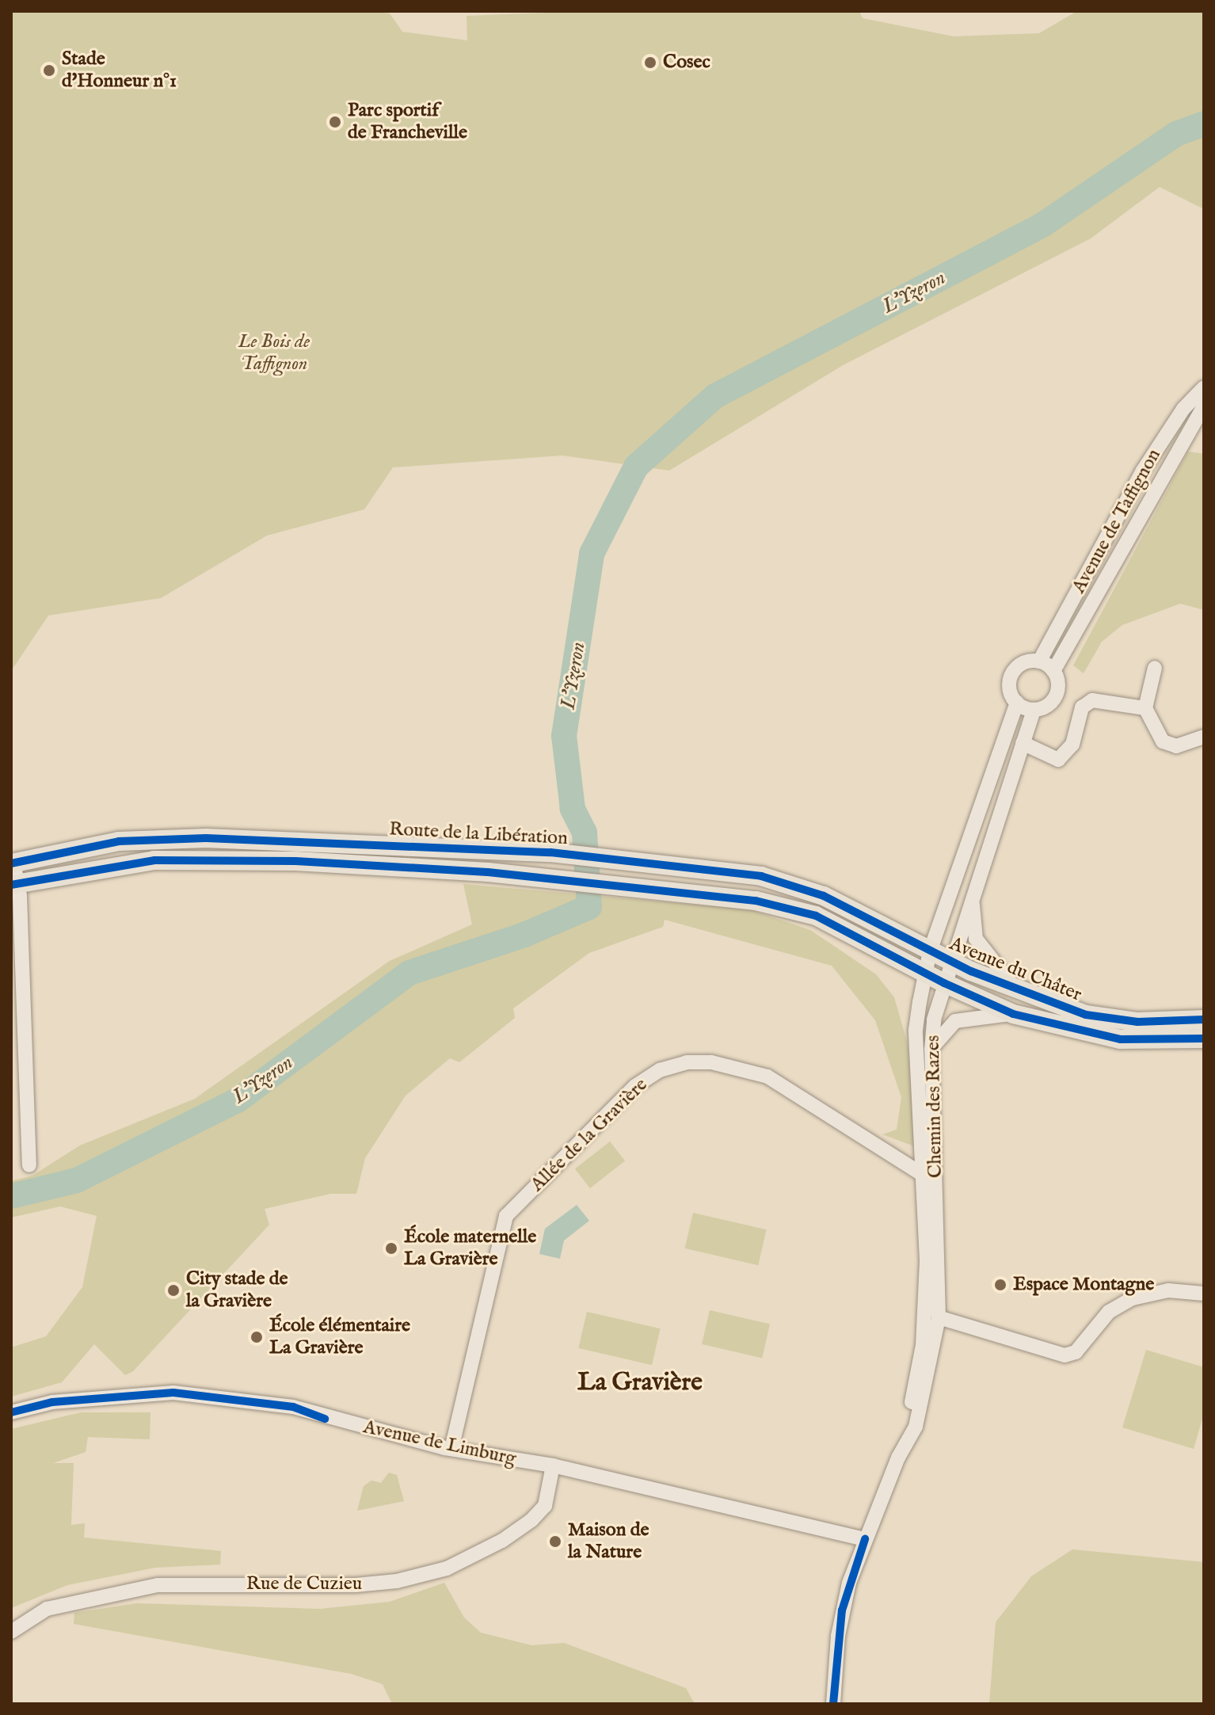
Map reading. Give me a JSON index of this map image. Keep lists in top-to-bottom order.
{
  "streets": {
    "main road": ["Route de la Libération", "Avenue du Châter"],
    "street": [
      "Avenue de Taffignon",
      "Chemin des Razes",
      "Allée de la Gravière",
      "Avenue de Limburg",
      "Rue de Cuzieu"
    ]
  },
  "crossings": [
    ["Route de la Libération", "Avenue du Châter"],
    ["Route de la Libération", "Chemin des Razes"],
    ["Avenue du Châter", "Chemin des Razes"],
    ["Chemin des Razes", "Allée de la Gravière"],
    ["Chemin des Razes", "Avenue de Limburg"],
    ["Allée de la Gravière", "Avenue de Limburg"],
    ["Avenue de Limburg", "Rue de Cuzieu"]
  ],
  "districts": ["La Gravière"],
  "water": ["L'Yzeron"],
  "parks": ["Le Bois de Taffignon"],
  "places": [
    "Cosec",
    "Stade d'Honneur n°1",
    "Parc sportif de Francheville",
    "École maternelle La Gravière",
    "Espace Montagne",
    "City stade de la Gravière",
    "École élémentaire La Gravière",
    "Maison de la Nature"
  ]
}
